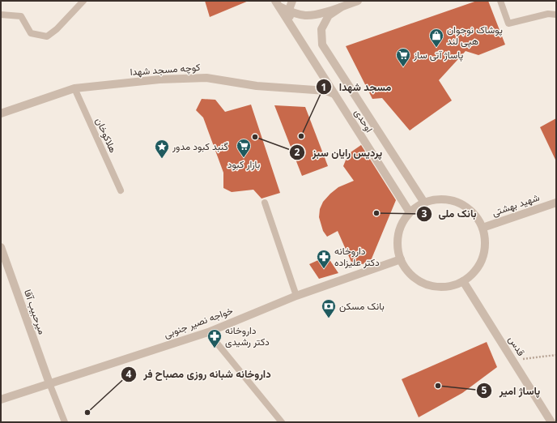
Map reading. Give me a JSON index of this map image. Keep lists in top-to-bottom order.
{
  "streets": {
    "street": [
      "کوچه مسجد شهدا",
      "اوحدی",
      "شهید بهشتی",
      "میرحبیب آقا",
      "خواجه نصیر جنوبی",
      "قدس"
    ],
    "lane": ["هلاکوخان"]
  },
  "crossings": [
    ["کوچه مسجد شهدا", "اوحدی"],
    ["کوچه مسجد شهدا", "هلاکوخان"],
    ["اوحدی", "شهید بهشتی"],
    ["اوحدی", "خواجه نصیر جنوبی"],
    ["اوحدی", "قدس"],
    ["شهید بهشتی", "خواجه نصیر جنوبی"],
    ["شهید بهشتی", "قدس"],
    ["میرحبیب آقا", "خواجه نصیر جنوبی"],
    ["خواجه نصیر جنوبی", "قدس"]
  ],
  "places": {
    "shop": ["پوشاک نوجوان هپی لند"],
    "supermarket": ["پاساژ آتی ساز", "بازار کبود"],
    "other": [
      "مسجد شهدا",
      "پردیس رایان سبز",
      "بانک ملی",
      "پاساژ امیر",
      "داروخانه شبانه روزی مصباح فر"
    ],
    "place": ["گنبد کبود مدور"],
    "pharmacy": ["داروخانه دکتر علیزاده", "داروخانه دکتر رشیدی"],
    "bank": ["بانک مسکن"]
  }
}
